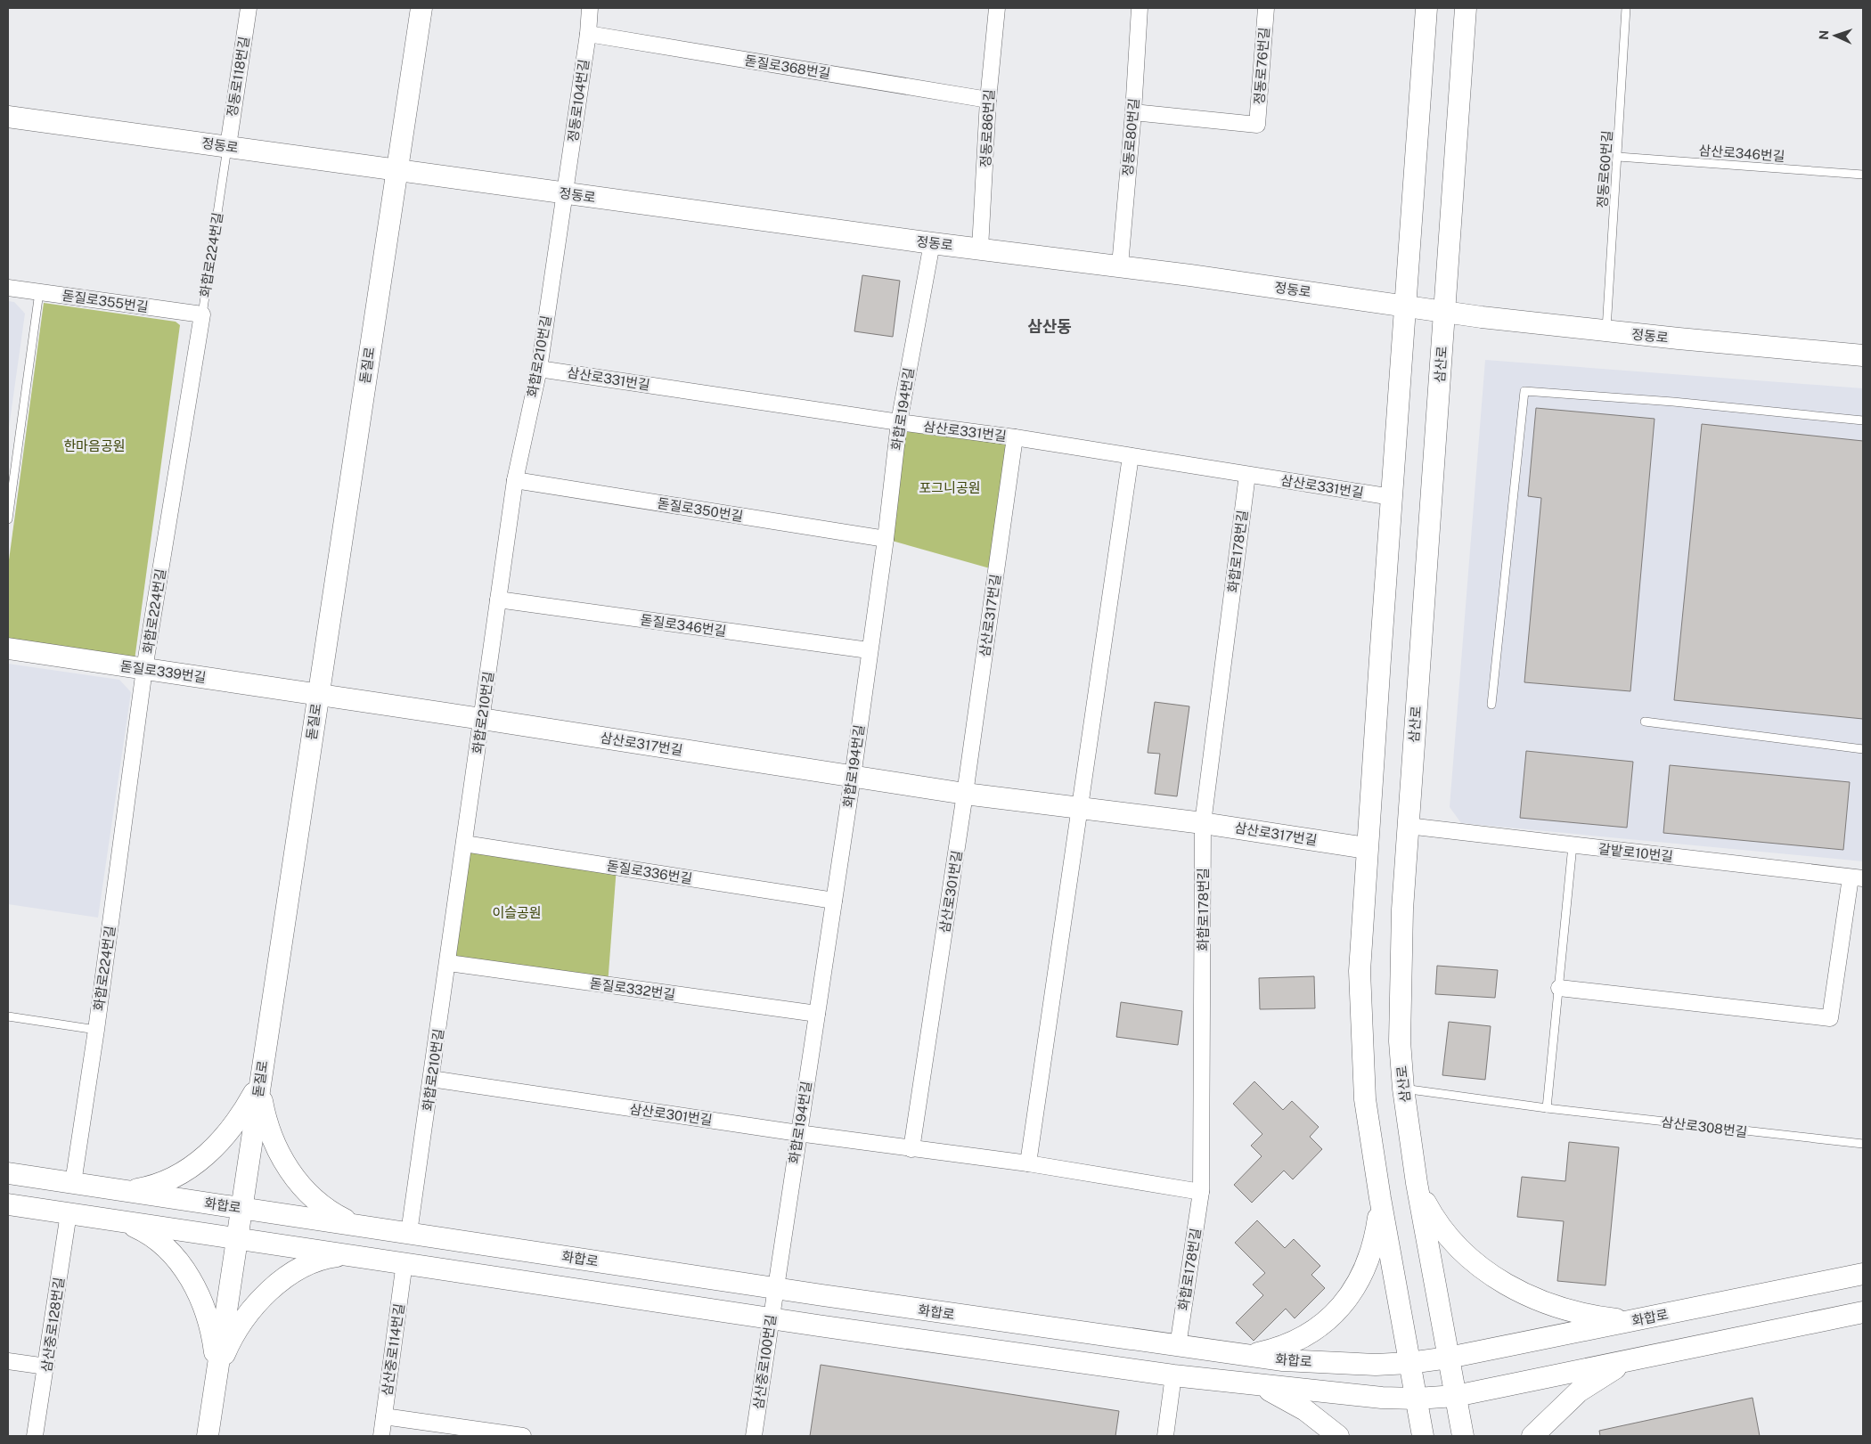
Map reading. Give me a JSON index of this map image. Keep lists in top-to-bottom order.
{
  "streets": {
    "main road": [
      "정동로",
      "삼산로",
      "돋질로",
      "삼산로317번길",
      "돋질로339번길",
      "화합로"
    ],
    "street": [
      "정동로76번길",
      "돋질로368번길",
      "정동로118번길",
      "정동로104번길",
      "정동로86번길",
      "정동로80번길",
      "화합로224번길",
      "돋질로355번길",
      "화합로210번길",
      "삼산로331번길",
      "화합로194번길",
      "돋질로350번길",
      "화합로178번길",
      "돋질로346번길",
      "갈밭로10번길",
      "돋질로336번길",
      "삼산로301번길",
      "돋질로332번길",
      "삼산중로128번길",
      "삼산중로114번길",
      "삼산중로100번길"
    ],
    "lane": ["삼산로346번길", "정동로60번길", "삼산로308번길"]
  },
  "crossings": [
    ["정동로76번길", "정동로80번길"],
    ["돋질로368번길", "정동로104번길"],
    ["돋질로368번길", "정동로86번길"],
    ["정동로118번길", "정동로"],
    ["정동로118번길", "화합로224번길"],
    ["정동로104번길", "정동로"],
    ["정동로104번길", "화합로210번길"],
    ["정동로86번길", "정동로"],
    ["정동로80번길", "정동로"],
    ["정동로", "정동로60번길"],
    ["정동로", "화합로224번길"],
    ["정동로", "화합로210번길"],
    ["정동로", "삼산로"],
    ["정동로", "돋질로"],
    ["정동로", "화합로194번길"],
    ["삼산로346번길", "정동로60번길"],
    ["화합로224번길", "돋질로355번길"],
    ["화합로224번길", "돋질로339번길"],
    ["화합로224번길", "화합로"],
    ["화합로210번길", "삼산로331번길"],
    ["화합로210번길", "돋질로350번길"],
    ["화합로210번길", "삼산로317번길"],
    ["화합로210번길", "돋질로346번길"],
    ["화합로210번길", "돋질로336번길"],
    ["화합로210번길", "삼산로301번길"],
    ["화합로210번길", "돋질로332번길"],
    ["화합로210번길", "화합로"],
    ["삼산로", "갈밭로10번길"],
    ["삼산로", "삼산로308번길"],
    ["삼산로", "화합로"],
    ["돋질로", "삼산로317번길"],
    ["돋질로", "돋질로339번길"],
    ["돋질로", "화합로"],
    ["삼산로331번길", "화합로194번길"],
    ["삼산로331번길", "화합로178번길"],
    ["삼산로331번길", "삼산로317번길"],
    ["화합로194번길", "돋질로350번길"],
    ["화합로194번길", "삼산로317번길"],
    ["화합로194번길", "돋질로346번길"],
    ["화합로194번길", "돋질로336번길"],
    ["화합로194번길", "삼산로301번길"],
    ["화합로194번길", "돋질로332번길"],
    ["화합로194번길", "화합로"],
    ["화합로194번길", "삼산중로100번길"],
    ["화합로178번길", "삼산로317번길"],
    ["화합로178번길", "삼산로301번길"],
    ["화합로178번길", "화합로"],
    ["삼산로317번길", "돋질로339번길"],
    ["삼산로317번길", "삼산로301번길"],
    ["화합로", "삼산중로128번길"],
    ["화합로", "삼산중로114번길"],
    ["화합로", "삼산중로100번길"]
  ],
  "districts": ["삼산동"],
  "parks": ["한마음공원", "포그니공원", "이슬공원"],
  "north": "left"
}
